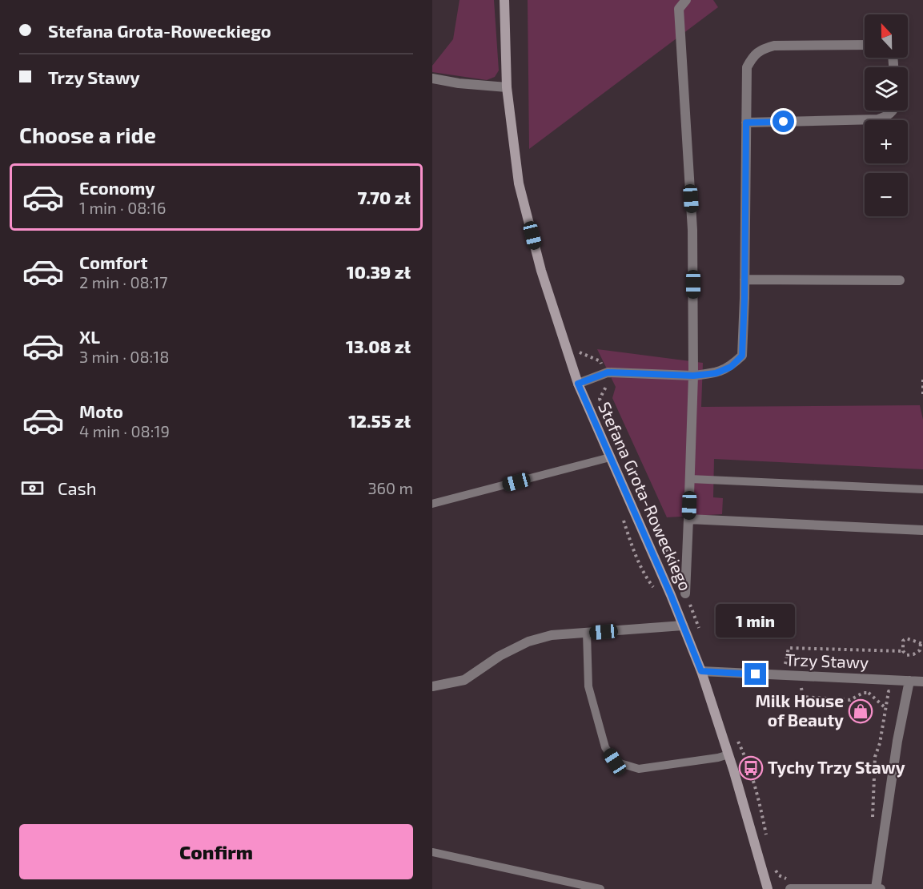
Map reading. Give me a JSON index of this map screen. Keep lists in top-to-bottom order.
{
  "streets": {
    "street": ["Stefana Grota-Roweckiego", "Trzy Stawy"]
  },
  "crossings": [
    ["Stefana Grota-Roweckiego", "Trzy Stawy"]
  ],
  "places": {
    "shop": ["Milk House of Beauty"],
    "bus stop": ["Tychy Trzy Stawy"]
  },
  "north": "top",
  "page": {
    "banner": ["Stefana Grota-Roweckiego", "Trzy Stawy"],
    "map_buttons": ["+", "−"],
    "heading": "Choose a ride",
    "list": [
      {
        "name": "Economy",
        "note": "1 min · 08:16",
        "value": "7.70 zł"
      },
      {
        "name": "Comfort",
        "note": "2 min · 08:17",
        "value": "10.39 zł"
      },
      {
        "name": "XL",
        "note": "3 min · 08:18",
        "value": "13.08 zł"
      },
      {
        "name": "Moto",
        "note": "4 min · 08:19",
        "value": "12.55 zł"
      }
    ],
    "pay": ["Cash", "360 m"],
    "bubble": "1 min",
    "buttons": "Confirm"
  }
}
